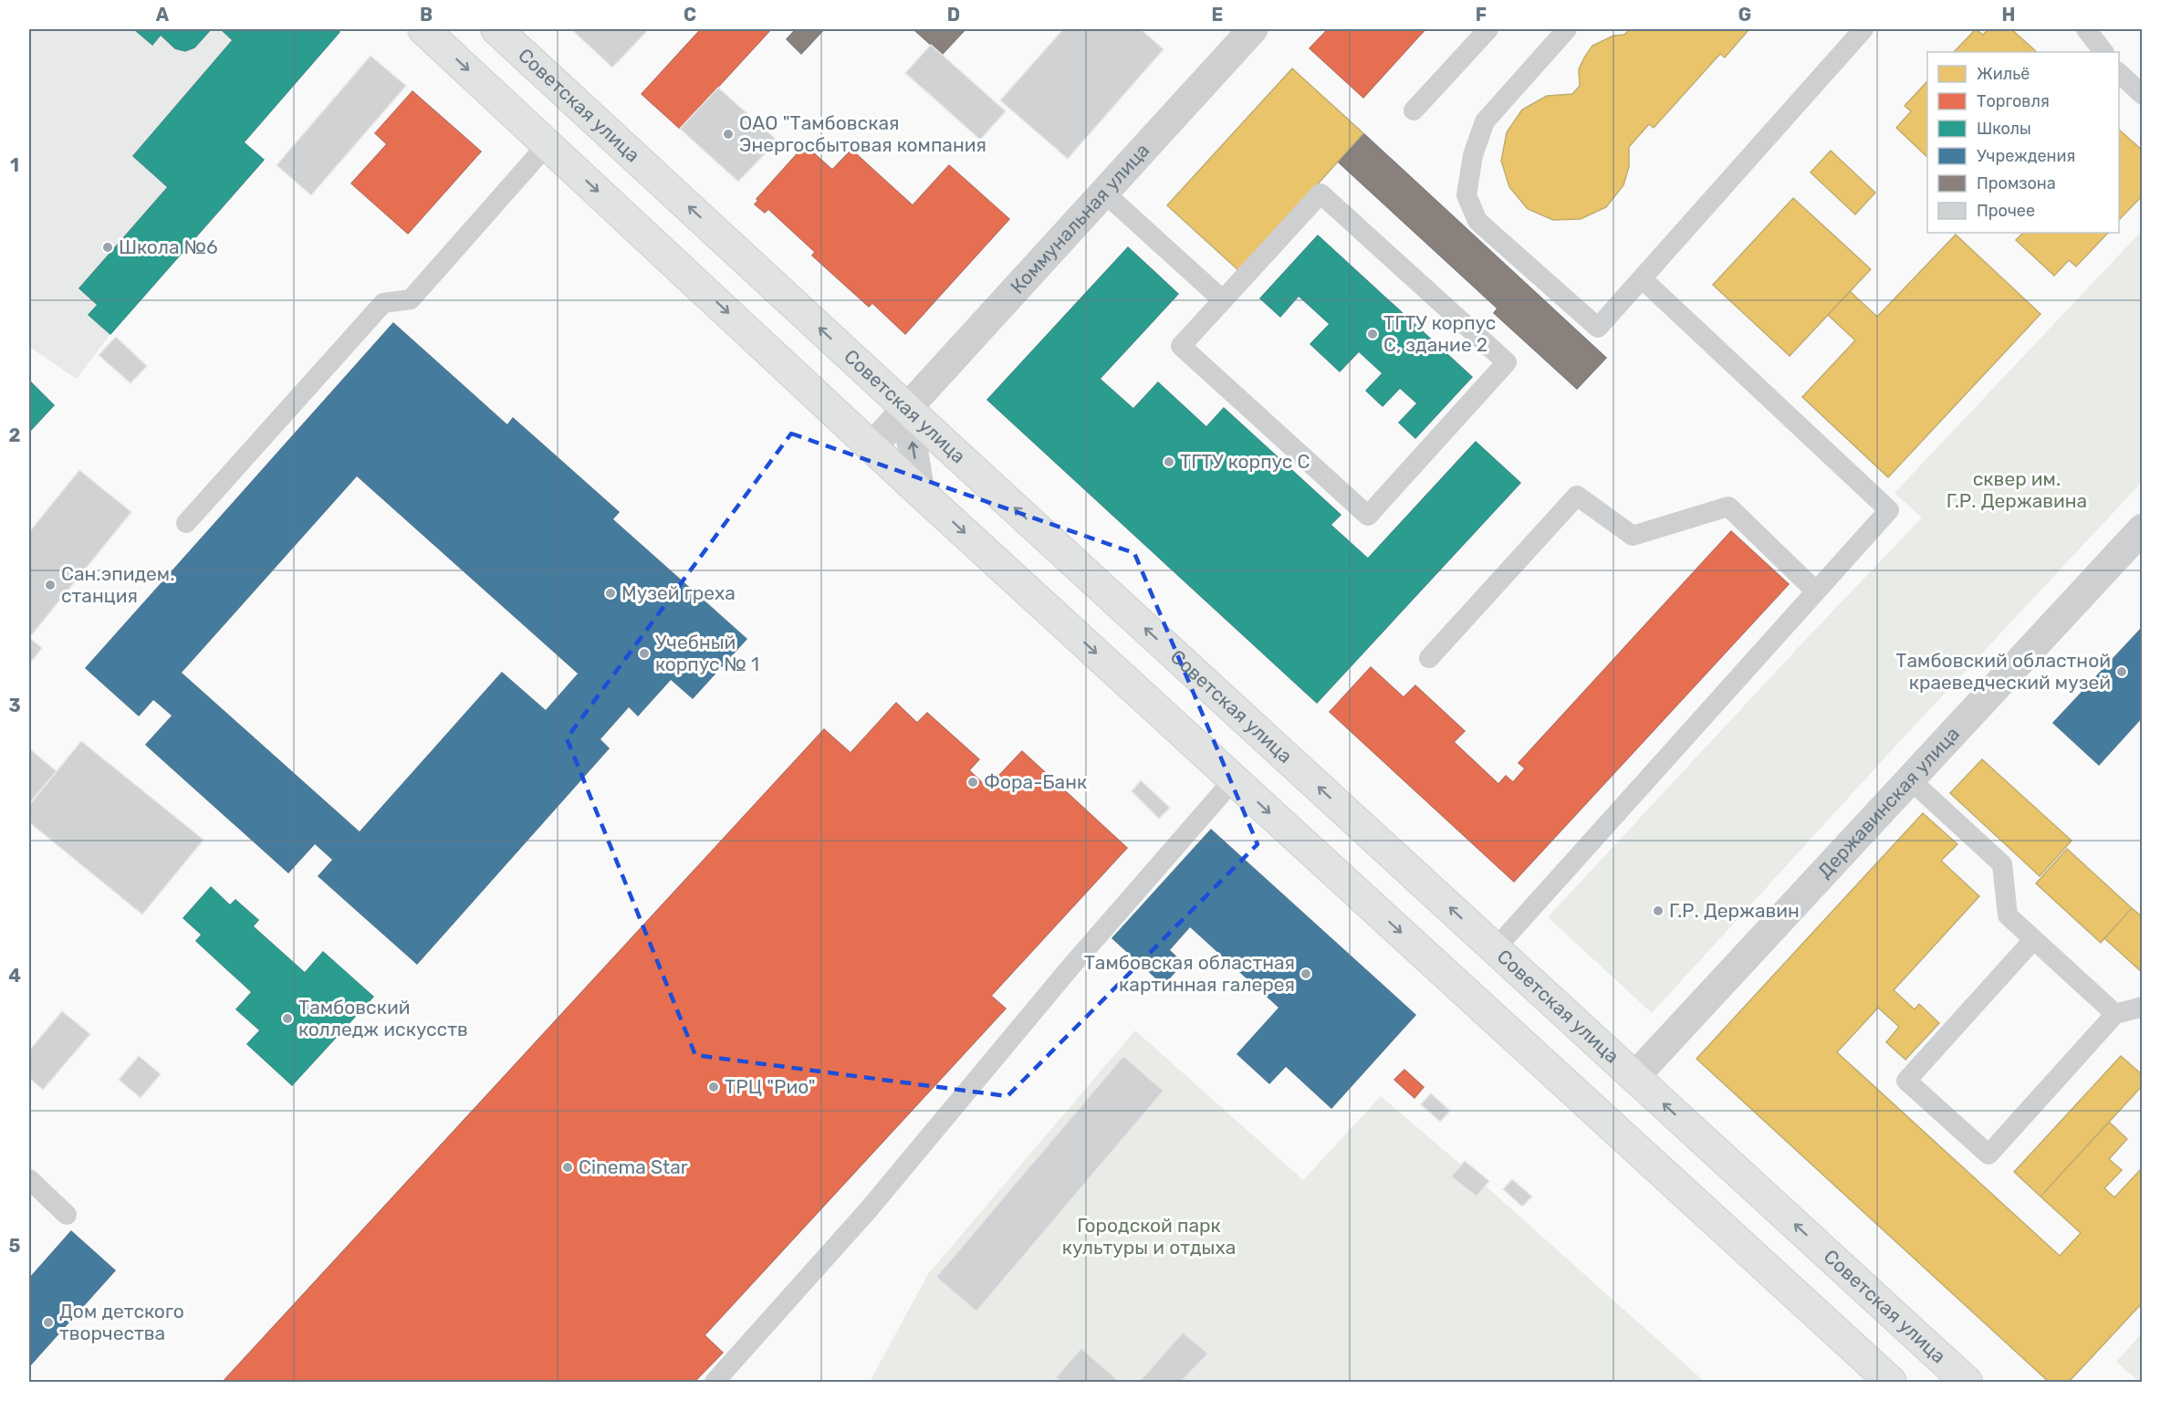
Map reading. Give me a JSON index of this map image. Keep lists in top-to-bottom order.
{
  "streets": {
    "main road": ["Советская улица"],
    "street": ["Коммунальная улица", "Державинская улица"]
  },
  "crossings": [
    ["Советская улица", "Коммунальная улица"],
    ["Советская улица", "Державинская улица"]
  ],
  "parks": ["сквер им. Г.Р. Державина", "Городской парк культуры и отдыха"],
  "places": [
    "ОАО \"Тамбовская Энергосбытовая компания",
    "Школа №6",
    "ТГТУ корпус С, здание 2",
    "ТГТУ корпус С",
    "Сан.эпидем. станция",
    "Музей греха",
    "Учебный корпус № 1",
    "Тамбовский областной краеведческий музей",
    "Фора-Банк",
    "Г.Р. Державин",
    "Тамбовская областная картинная галерея",
    "Тамбовский колледж искусств",
    "ТРЦ \"Рио\"",
    "Cinema Star",
    "Дом детского творчества"
  ],
  "legend": [
    "Жильё",
    "Торговля",
    "Школы",
    "Учреждения",
    "Промзона",
    "Прочее"
  ],
  "grid": {
    "columns": [
      "A",
      "B",
      "C",
      "D",
      "E",
      "F",
      "G",
      "H"
    ],
    "rows": [
      "1",
      "2",
      "3",
      "4",
      "5"
    ]
  }
}
